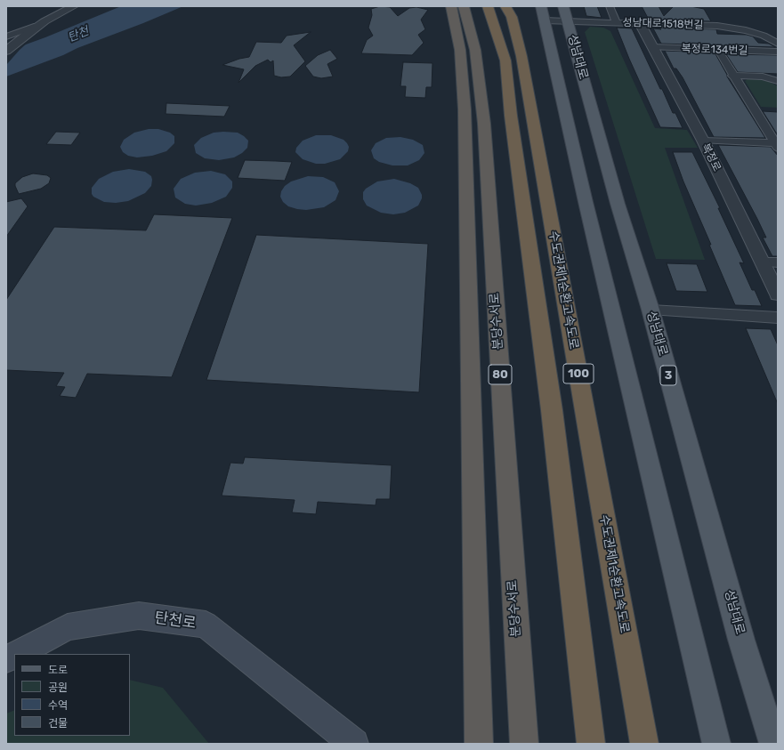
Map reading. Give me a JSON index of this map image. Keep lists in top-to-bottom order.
{
  "streets": {
    "highway": [
      "수도권제1순환고속도로",
      "분당수서로",
      "100",
      "80"
    ],
    "main road": ["성남대로", "3", "탄천로"],
    "street": ["성남대로1518번길", "복정로134번길", "복정로"]
  },
  "crossings": [
    ["성남대로1518번길", "성남대로"],
    ["성남대로1518번길", "복정로"],
    ["복정로134번길", "복정로"]
  ],
  "water": ["탄천"],
  "legend": [
    "도로",
    "공원",
    "수역",
    "건물"
  ]
}
